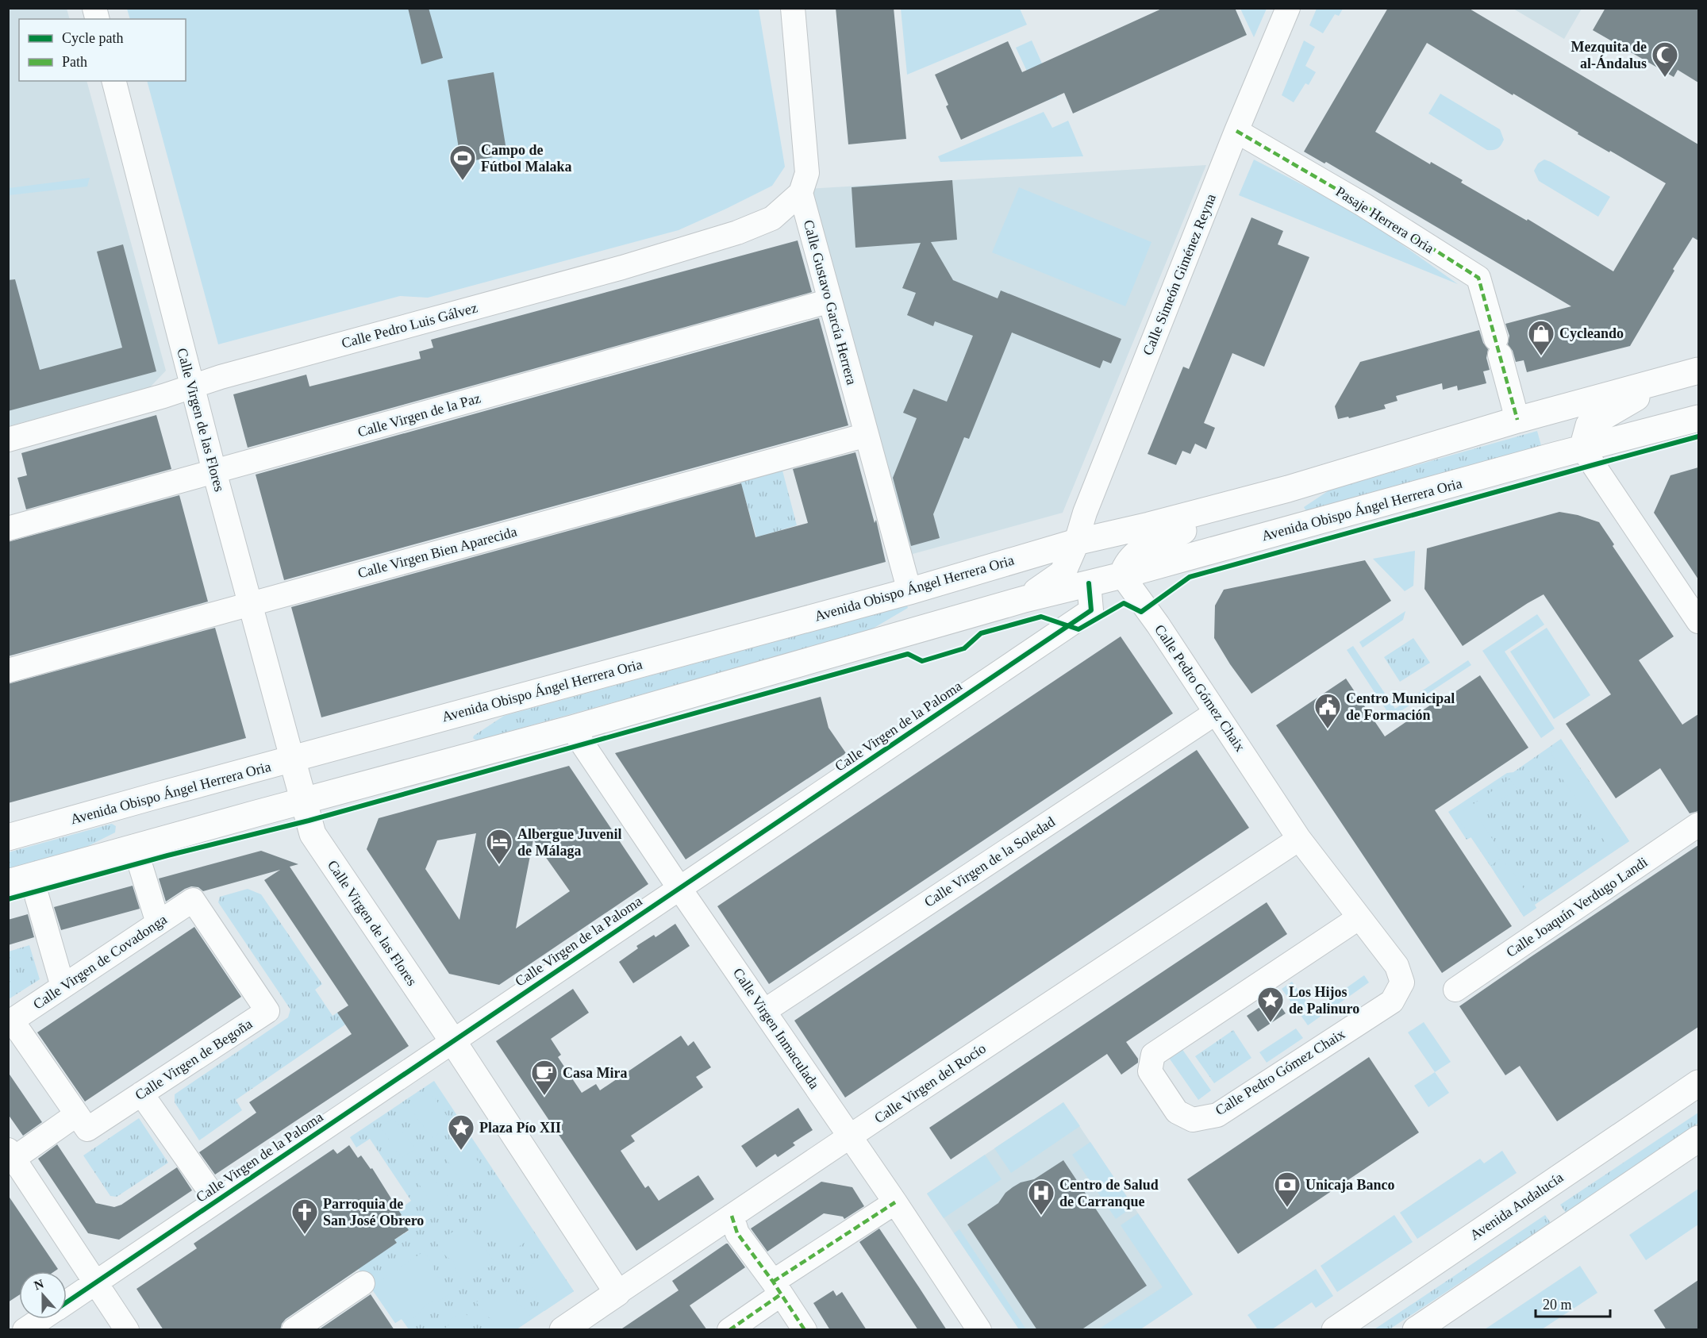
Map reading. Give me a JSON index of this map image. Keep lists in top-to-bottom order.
{
  "streets": {
    "main road": [
      "Calle Virgen de las Flores",
      "Avenida Obispo Ángel Herrera Oria",
      "Calle Virgen del Rocío",
      "Avenida Andalucía"
    ],
    "street": [
      "Pasaje Herrera Oria",
      "Calle Simeón Giménez Reyna",
      "Calle Gustavo García Herrera",
      "Calle Pedro Luis Gálvez",
      "Calle Virgen de la Paz",
      "Calle Virgen Bien Aparecida",
      "Calle Pedro Gómez Chaix",
      "Calle Virgen de la Paloma",
      "Calle Virgen de la Soledad",
      "Calle Joaquín Verdugo Landi",
      "Calle Virgen de Covadonga",
      "Calle Virgen Inmaculada",
      "Calle Virgen de Begoña"
    ]
  },
  "crossings": [
    ["Pasaje Herrera Oria", "Calle Simeón Giménez Reyna"],
    ["Pasaje Herrera Oria", "Avenida Obispo Ángel Herrera Oria"],
    ["Calle Simeón Giménez Reyna", "Avenida Obispo Ángel Herrera Oria"],
    ["Calle Gustavo García Herrera", "Calle Pedro Luis Gálvez"],
    ["Calle Gustavo García Herrera", "Calle Virgen de la Paz"],
    ["Calle Gustavo García Herrera", "Avenida Obispo Ángel Herrera Oria"],
    ["Calle Gustavo García Herrera", "Calle Virgen Bien Aparecida"],
    ["Calle Pedro Luis Gálvez", "Calle Virgen de las Flores"],
    ["Calle Virgen de la Paz", "Calle Virgen de las Flores"],
    ["Calle Virgen de las Flores", "Avenida Obispo Ángel Herrera Oria"],
    ["Calle Virgen de las Flores", "Calle Virgen Bien Aparecida"],
    ["Calle Virgen de las Flores", "Calle Virgen de la Paloma"],
    ["Avenida Obispo Ángel Herrera Oria", "Calle Pedro Gómez Chaix"],
    ["Avenida Obispo Ángel Herrera Oria", "Calle Virgen de la Paloma"],
    ["Avenida Obispo Ángel Herrera Oria", "Calle Virgen Inmaculada"],
    ["Calle Pedro Gómez Chaix", "Calle Virgen de la Soledad"],
    ["Calle Pedro Gómez Chaix", "Calle Virgen del Rocío"],
    ["Calle Virgen de la Paloma", "Calle Virgen Inmaculada"],
    ["Calle Virgen de la Soledad", "Calle Virgen Inmaculada"],
    ["Calle Virgen de Covadonga", "Calle Virgen de Begoña"],
    ["Calle Virgen Inmaculada", "Calle Virgen del Rocío"]
  ],
  "places": {
    "mosque": ["Mezquita de al-Ándalus"],
    "sports": ["Campo de Fútbol Malaka"],
    "shop": ["Cycleando"],
    "public building": ["Centro Municipal de Formación"],
    "hotel": ["Albergue Juvenil de Málaga"],
    "place": ["Los Hijos de Palinuro", "Plaza Pío XII"],
    "cafe": ["Casa Mira"],
    "bank": ["Unicaja Banco"],
    "hospital": ["Centro de Salud de Carranque"],
    "church": ["Parroquia de San José Obrero"]
  },
  "legend": ["Cycle path", "Path"],
  "scale_bar": "20 m",
  "north": "top"
}
